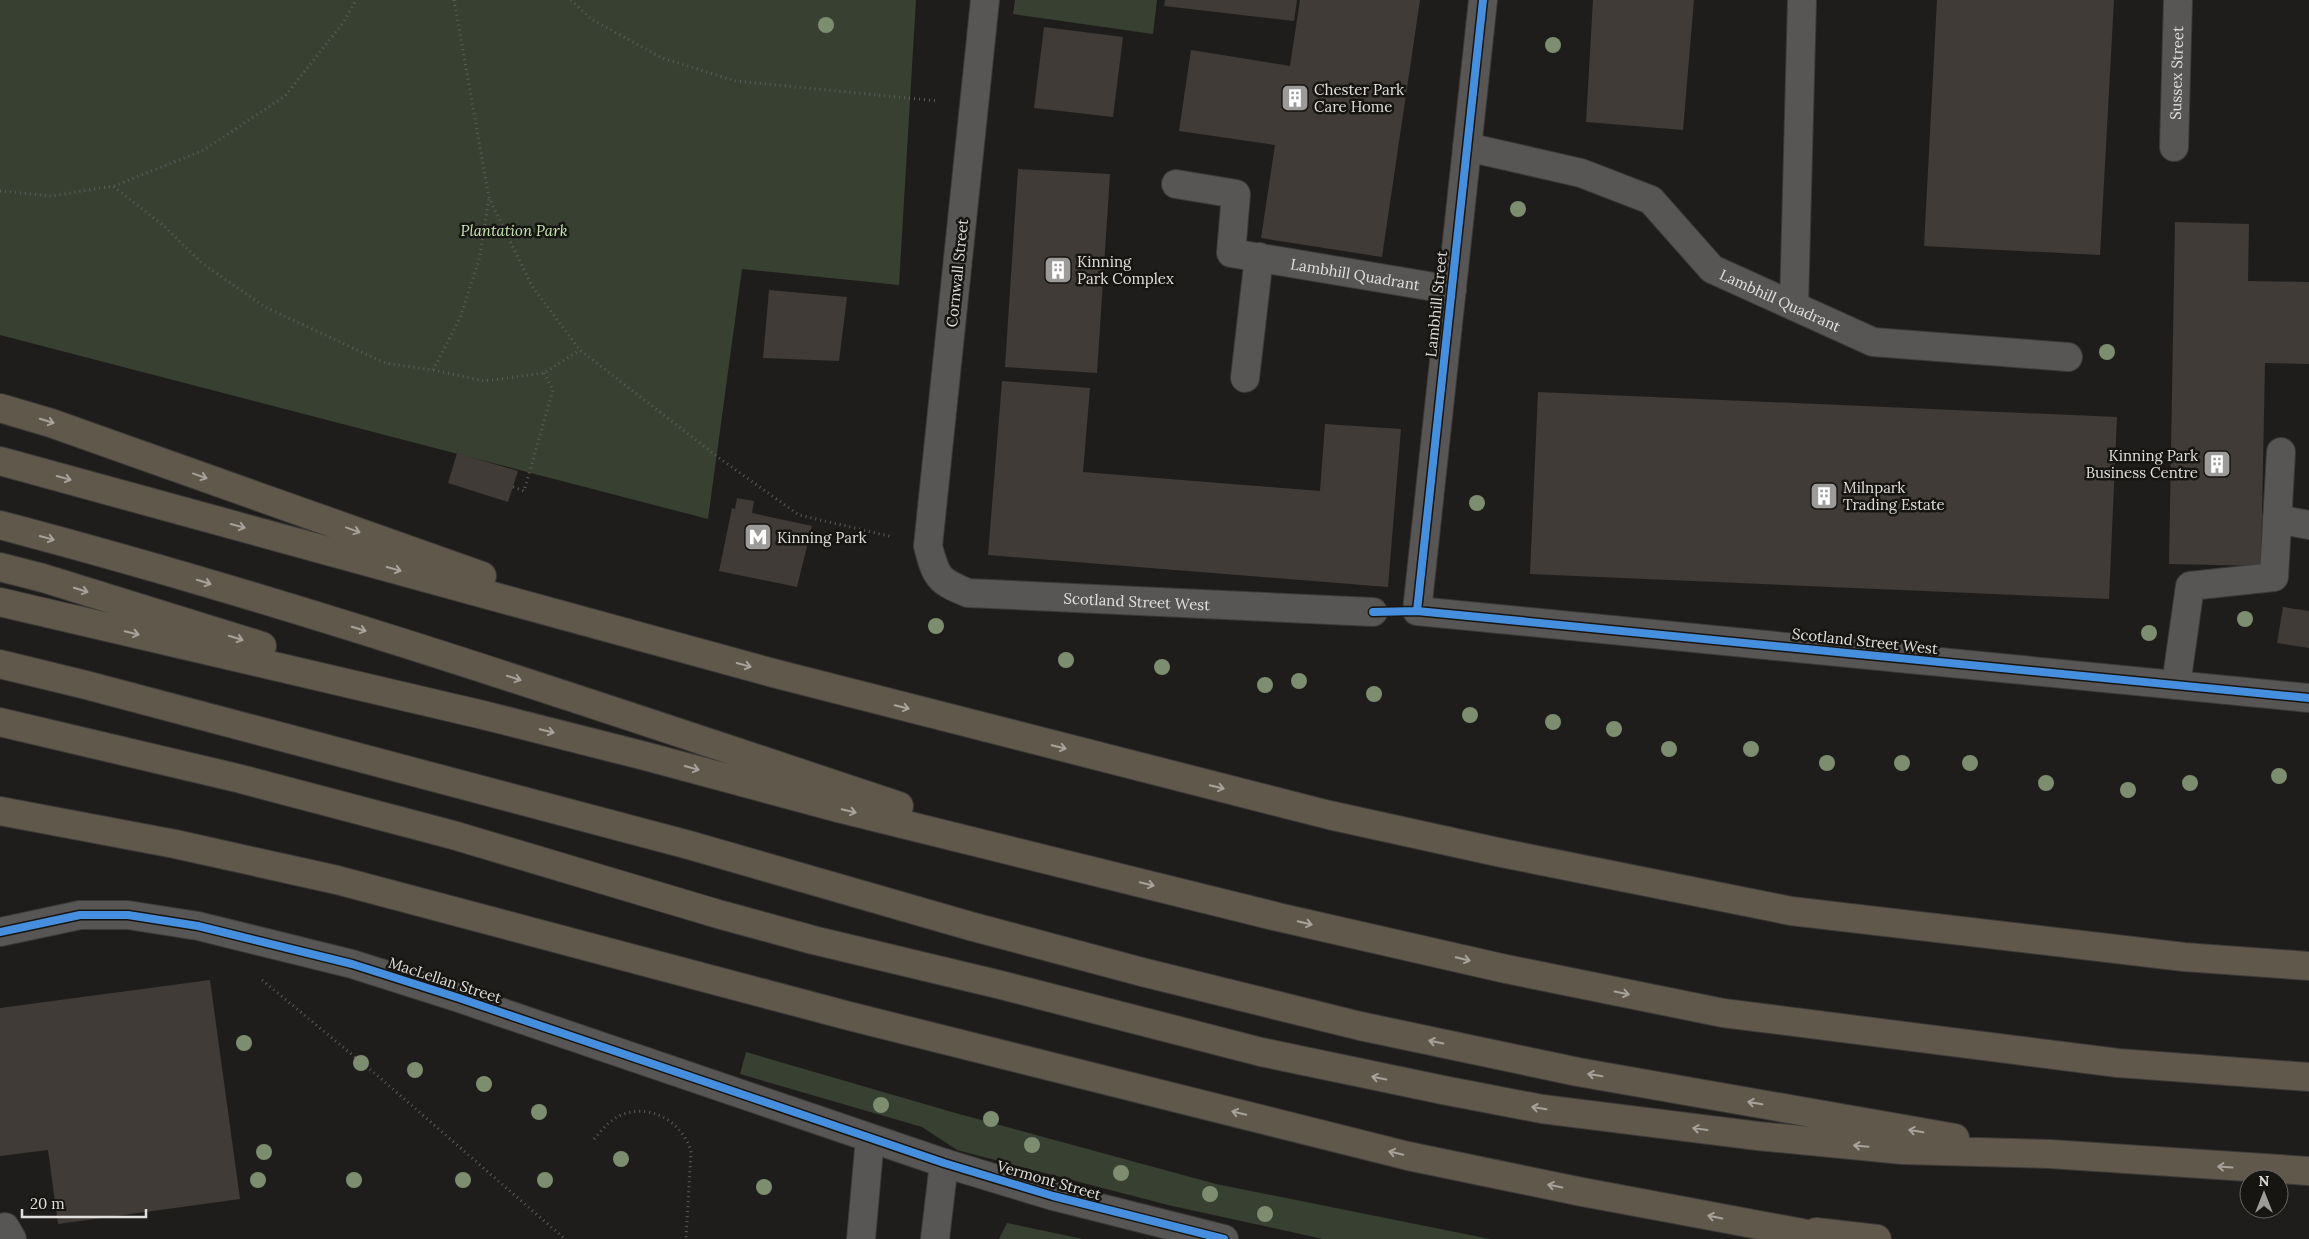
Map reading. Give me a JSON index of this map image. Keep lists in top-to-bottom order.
{
  "streets": {
    "street": [
      "Sussex Street",
      "Cornwall Street",
      "Lambhill Quadrant",
      "Lambhill Street",
      "Scotland Street West",
      "MacLellan Street",
      "Vermont Street"
    ]
  },
  "crossings": [
    ["Cornwall Street", "Scotland Street West"],
    ["Lambhill Quadrant", "Lambhill Street"],
    ["Lambhill Street", "Scotland Street West"],
    ["MacLellan Street", "Vermont Street"]
  ],
  "parks": ["Plantation Park"],
  "places": {
    "building": [
      "Chester Park Care Home",
      "Kinning Park Complex",
      "Kinning Park Business Centre",
      "Milnpark Trading Estate"
    ],
    "metro station": ["Kinning Park"]
  },
  "scale_bar": "20 m",
  "north": "top"
}
